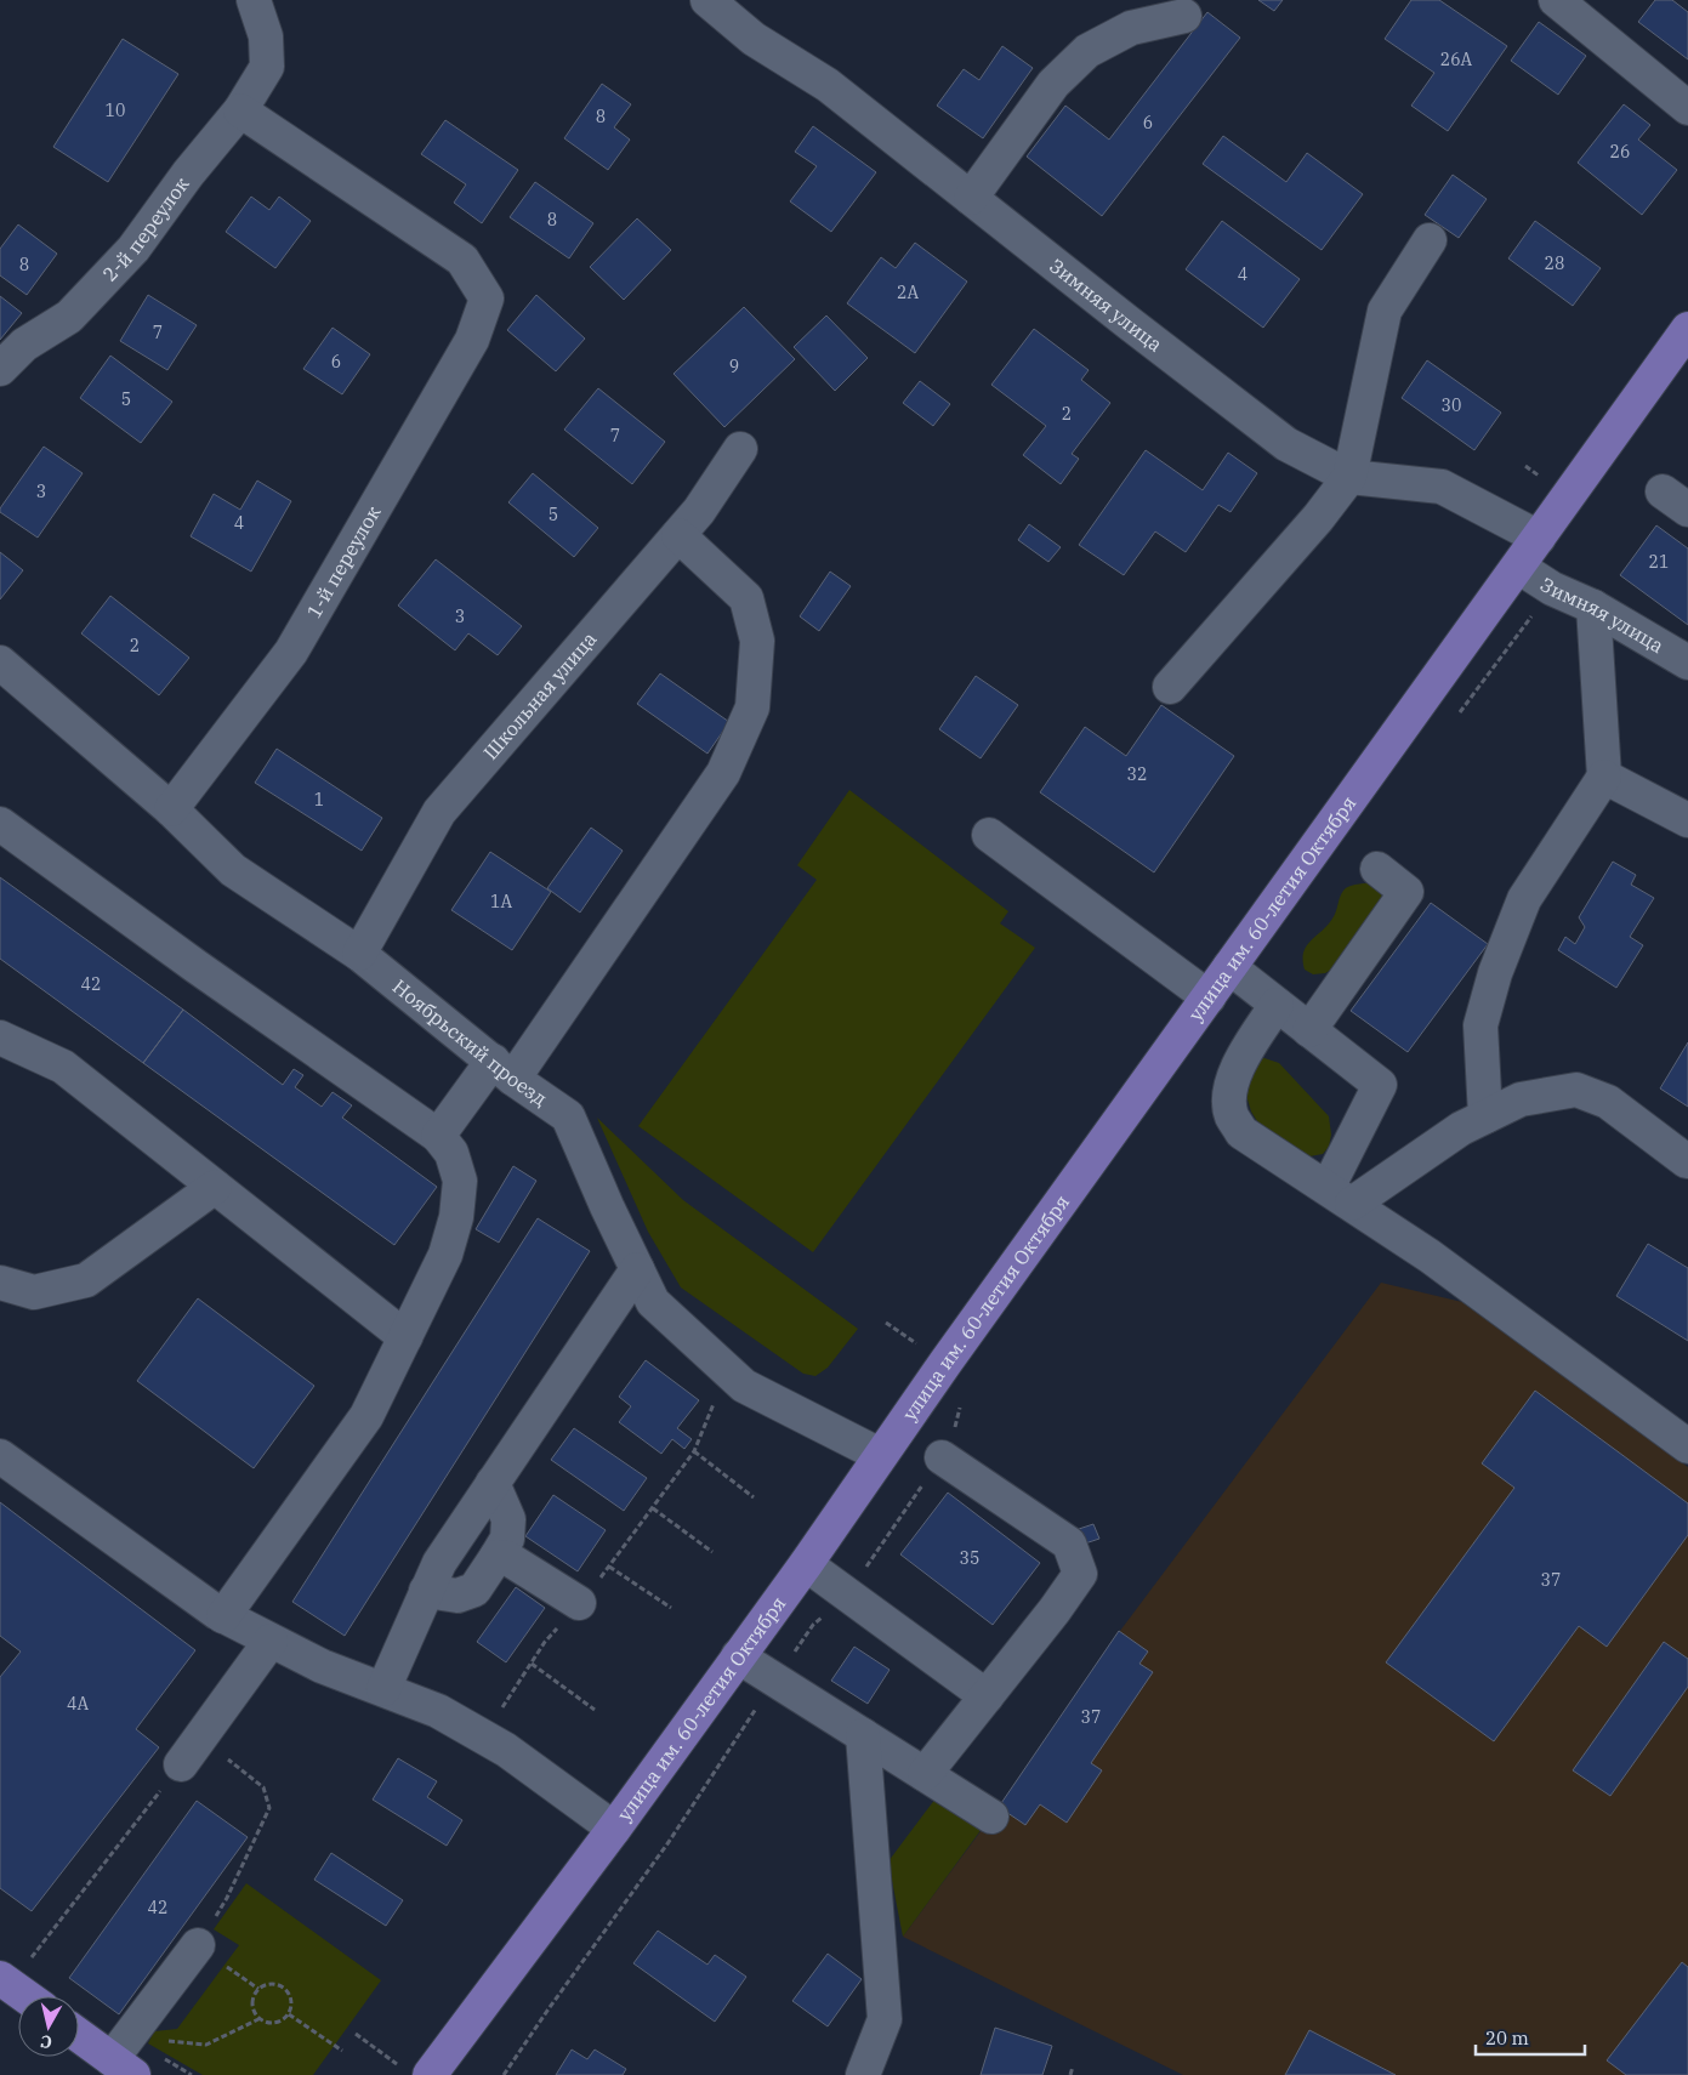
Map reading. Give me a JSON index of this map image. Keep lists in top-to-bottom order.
{
  "streets": {
    "main road": ["улица им. 60-летия Октября"],
    "street": [
      "2-й переулок",
      "Зимняя улица",
      "1-й переулок",
      "Школьная улица",
      "Ноябрьский проезд"
    ]
  },
  "crossings": [
    ["2-й переулок", "1-й переулок"],
    ["Зимняя улица", "улица им. 60-летия Октября"],
    ["1-й переулок", "Ноябрьский проезд"],
    ["Школьная улица", "Ноябрьский проезд"],
    ["улица им. 60-летия Октября", "Ноябрьский проезд"]
  ],
  "house_numbers": [
    "26А",
    "10",
    "8",
    "6",
    "26",
    "8",
    "28",
    "8",
    "4",
    "2А",
    "7",
    "6",
    "9",
    "5",
    "30",
    "2",
    "7",
    "3",
    "5",
    "4",
    "21",
    "3",
    "2",
    "32",
    "1",
    "1А",
    "42",
    "35",
    "37",
    "4А",
    "37",
    "42"
  ],
  "scale_bar": "20 m",
  "north": "bottom"
}
